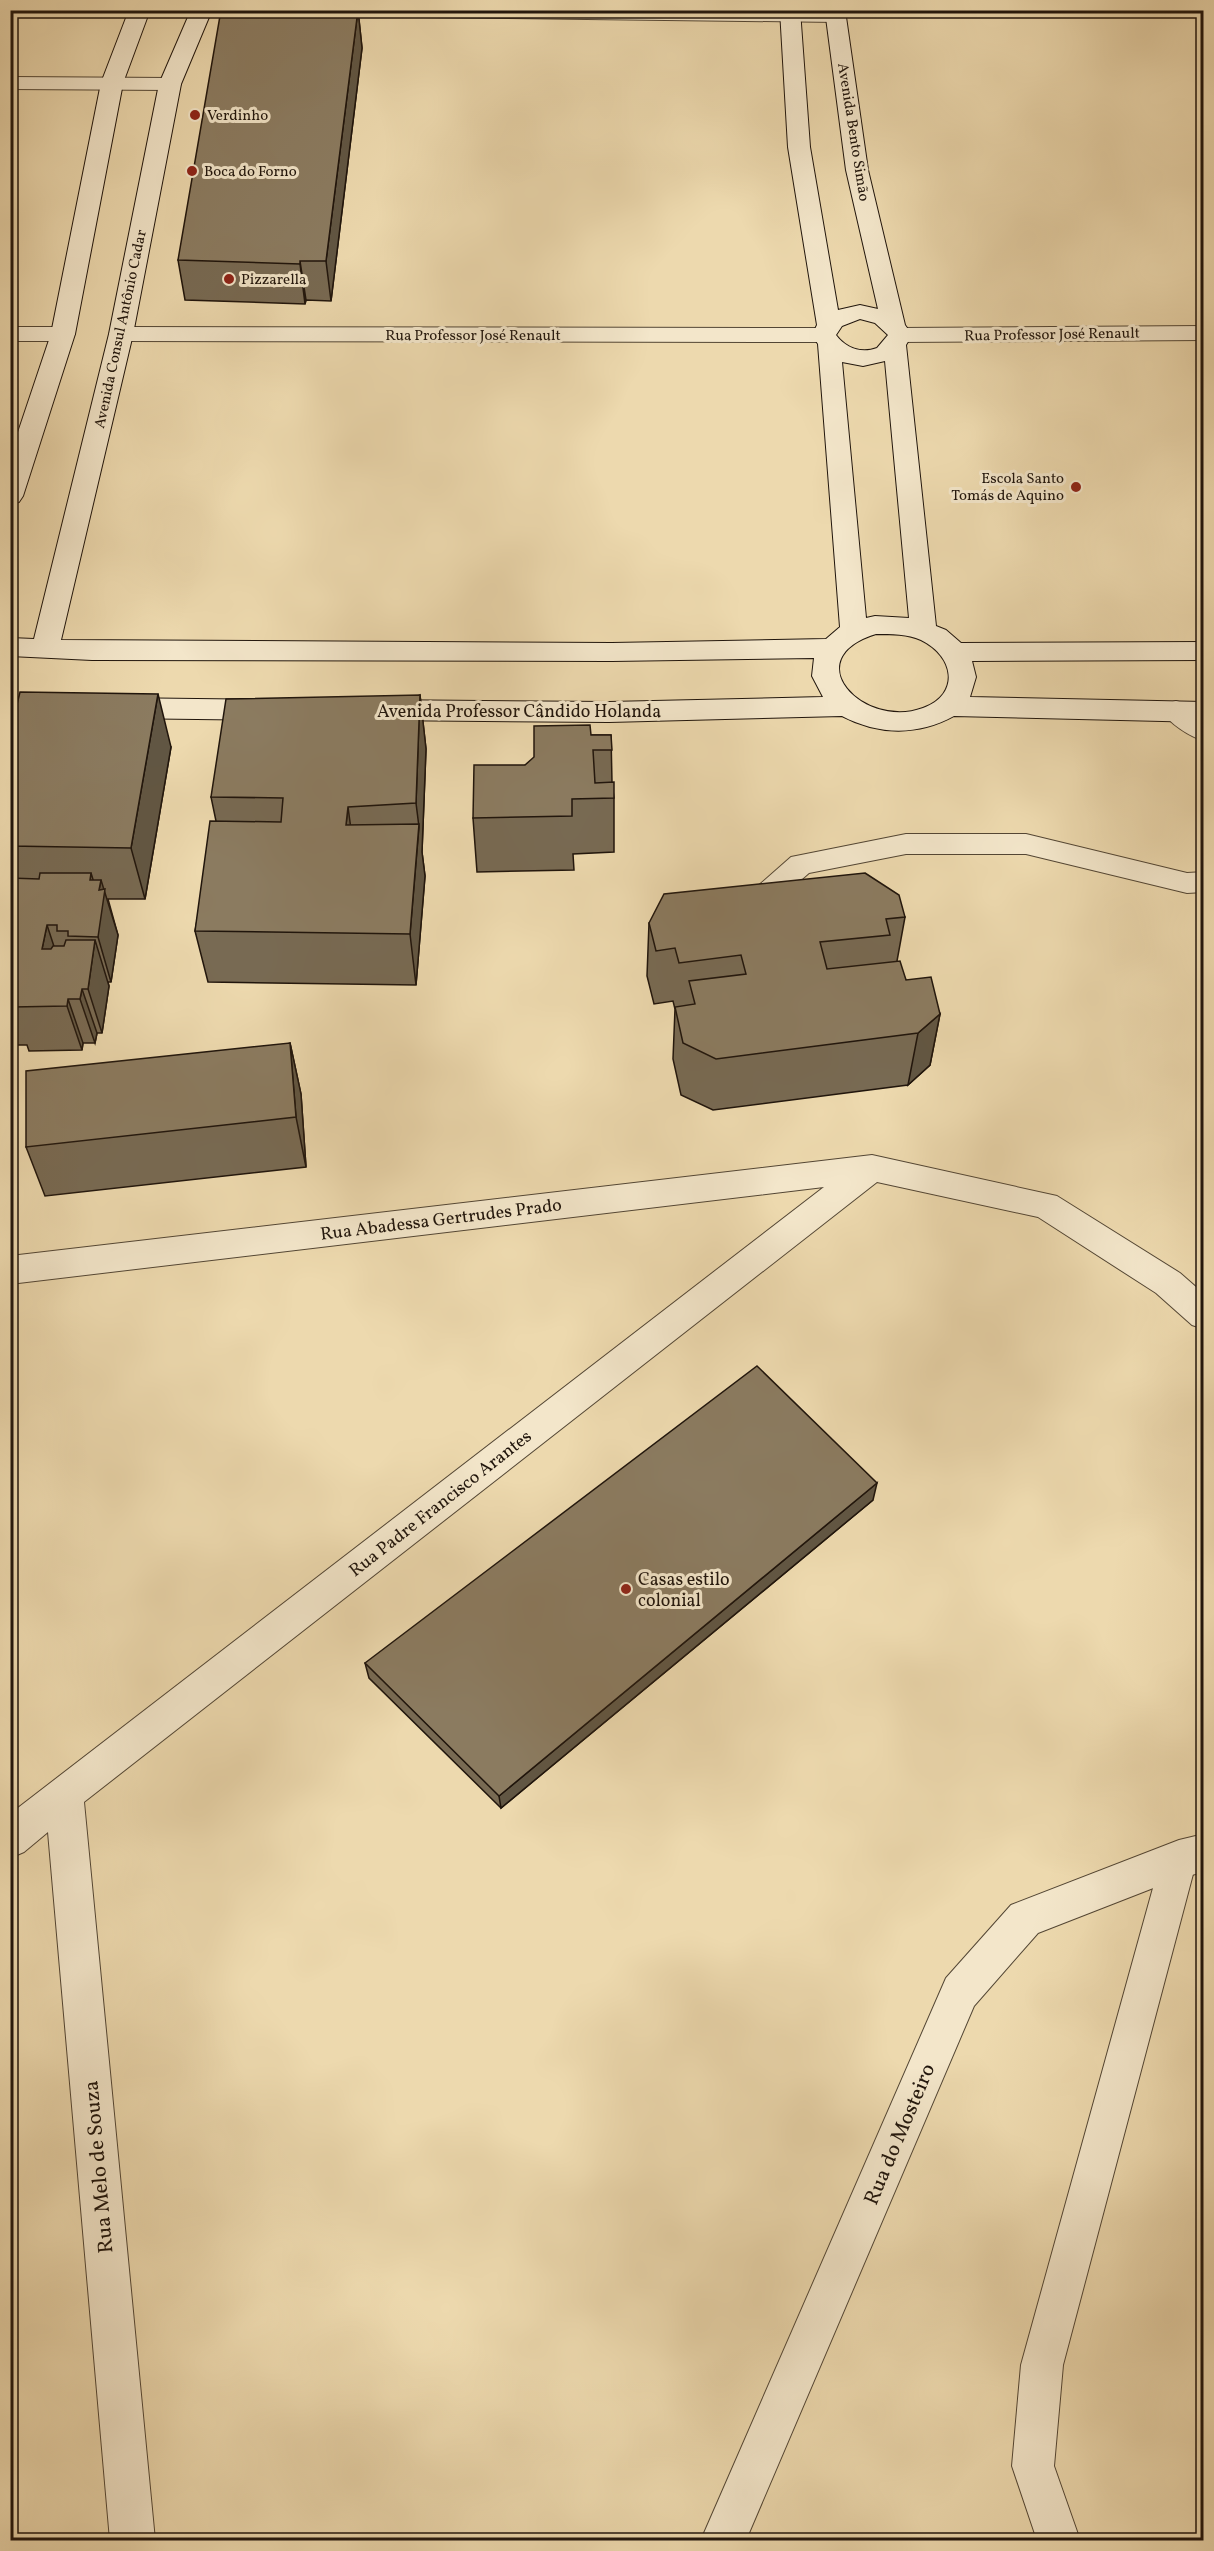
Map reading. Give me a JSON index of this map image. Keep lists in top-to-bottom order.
{
  "streets": {
    "street": [
      "Avenida Bento Simão",
      "Avenida Consul Antônio Cadar",
      "Rua Professor José Renault",
      "Avenida Professor Cândido Holanda",
      "Rua Abadessa Gertrudes Prado",
      "Rua Padre Francisco Arantes",
      "Rua do Mosteiro",
      "Rua Melo de Souza"
    ]
  },
  "crossings": [
    ["Avenida Bento Simão", "Rua Professor José Renault"],
    ["Avenida Bento Simão", "Avenida Professor Cândido Holanda"],
    ["Avenida Consul Antônio Cadar", "Rua Professor José Renault"],
    ["Rua Abadessa Gertrudes Prado", "Rua Padre Francisco Arantes"],
    ["Rua Padre Francisco Arantes", "Rua Melo de Souza"]
  ],
  "places": [
    "Verdinho",
    "Boca do Forno",
    "Pizzarella",
    "Escola Santo Tomás de Aquino",
    "Casas estilo colonial"
  ]
}
